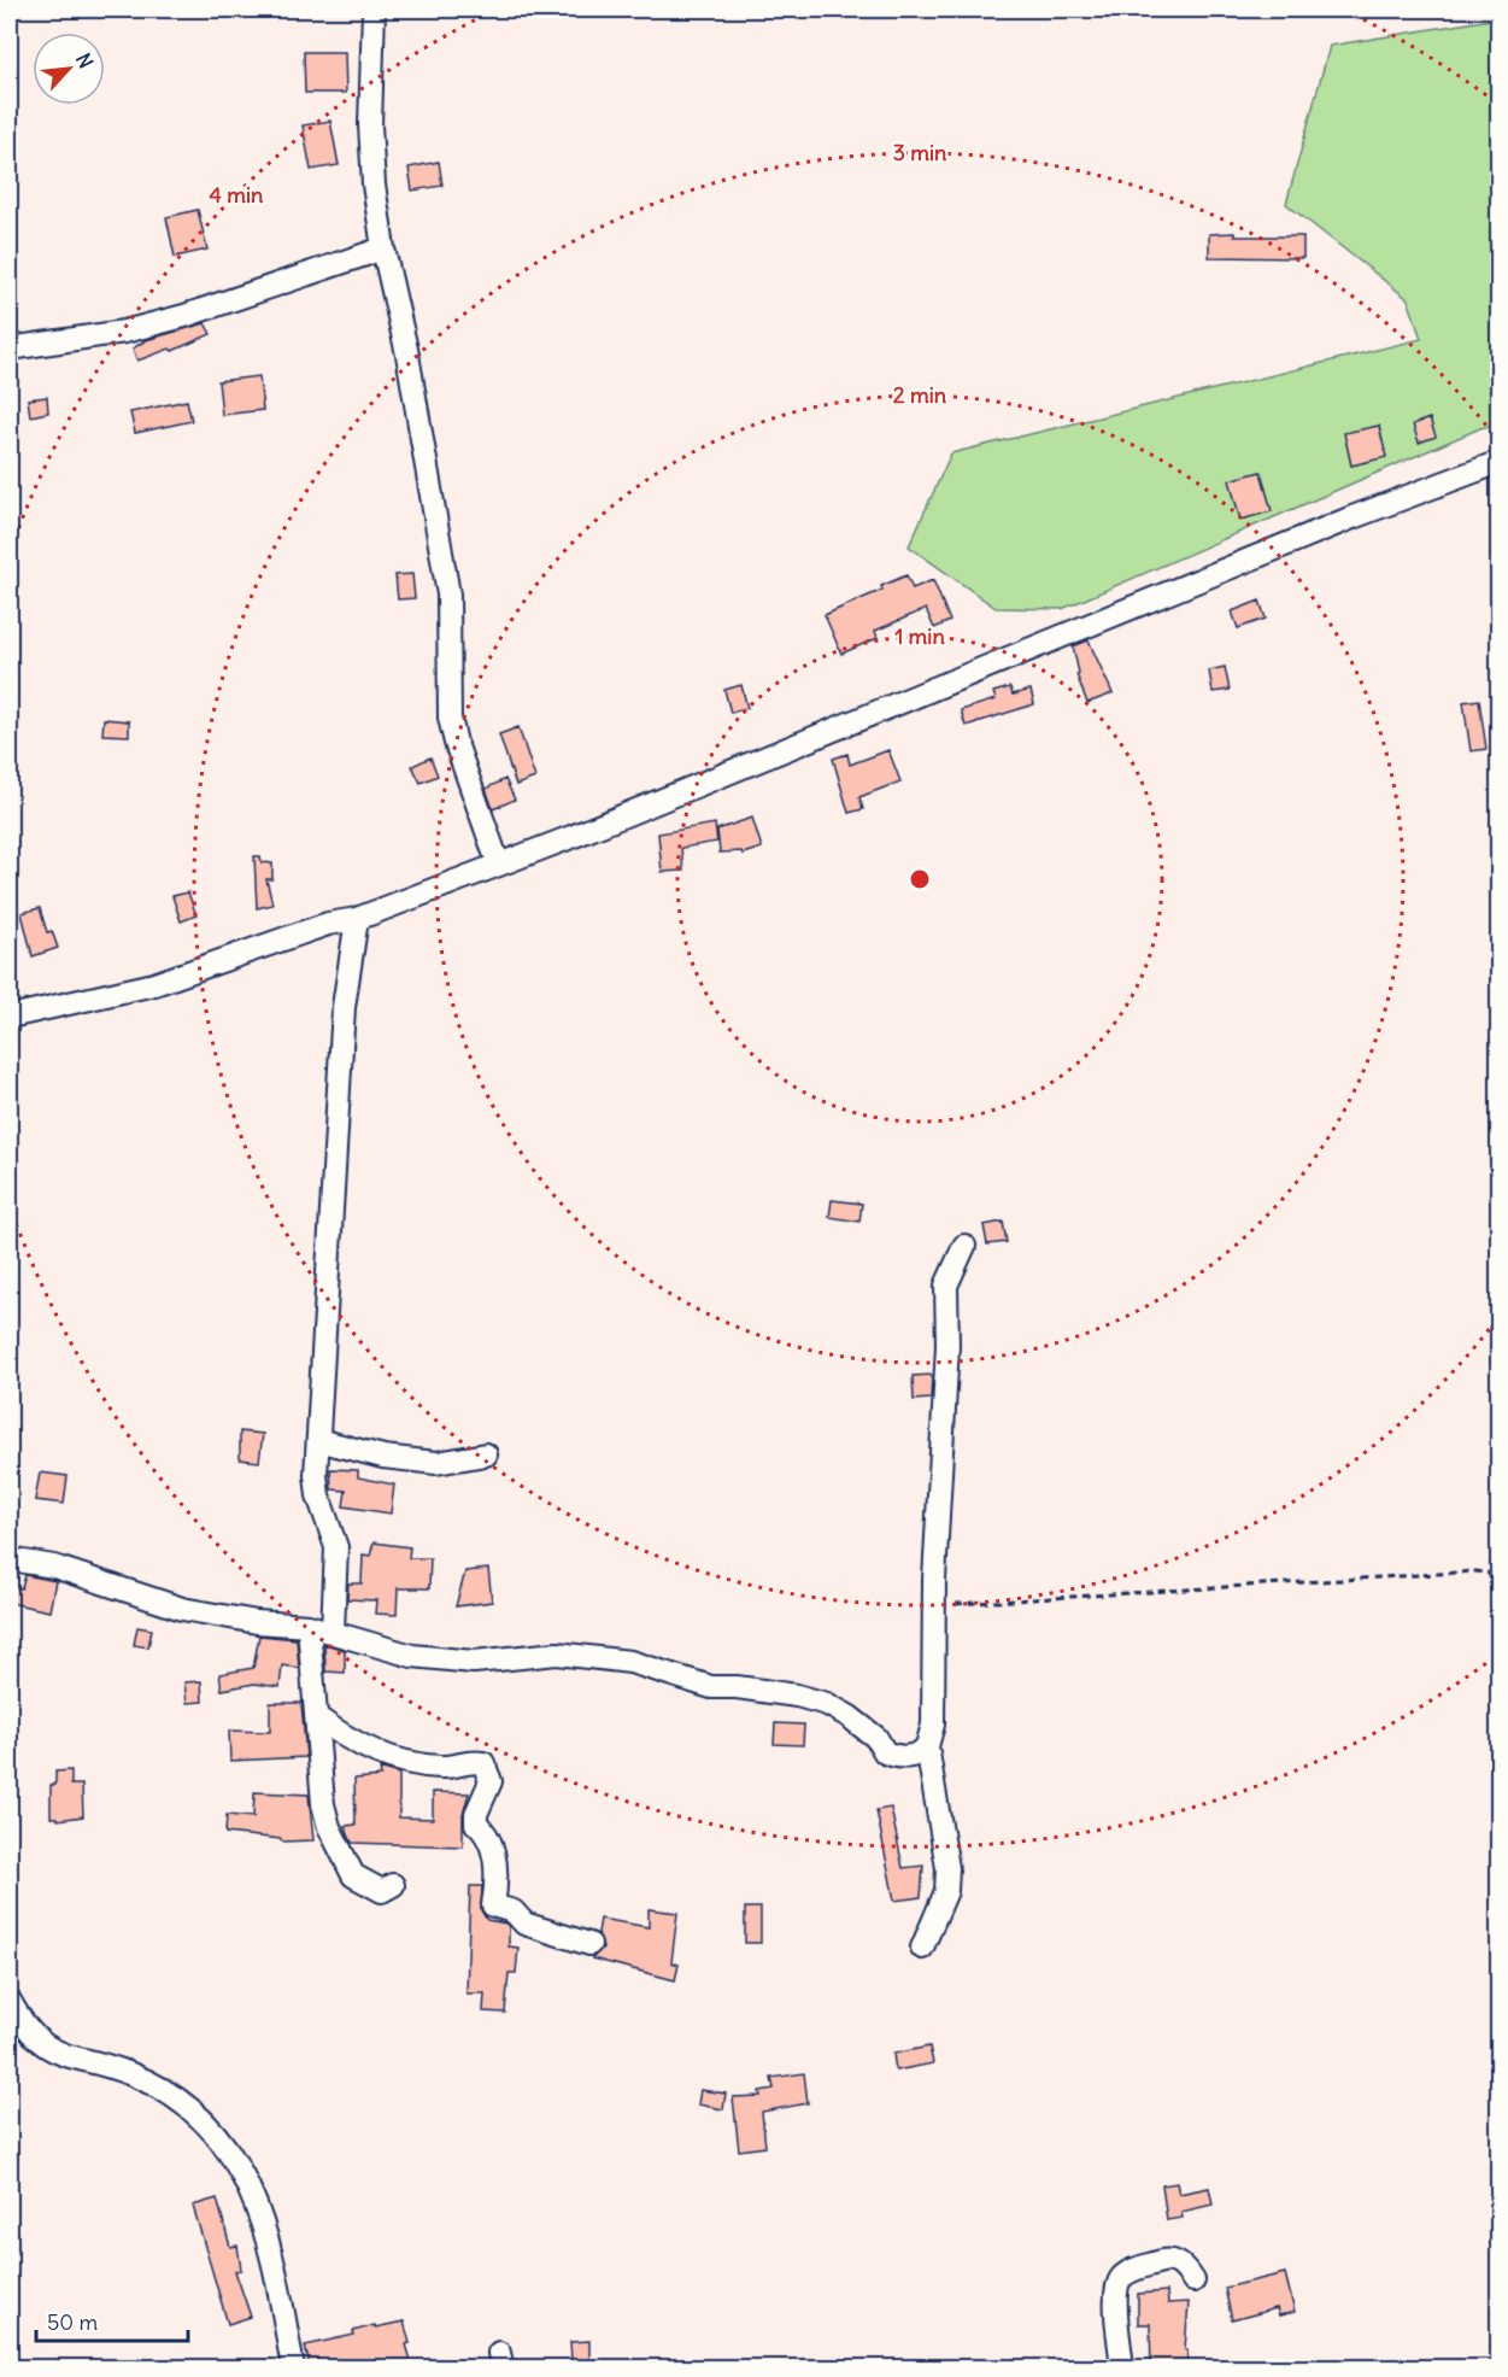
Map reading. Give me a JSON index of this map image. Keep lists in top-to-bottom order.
{
  "scale_bar": "50 m",
  "north": "top right",
  "rings": [
    "3 min",
    "4 min",
    "2 min",
    "1 min"
  ]
}
